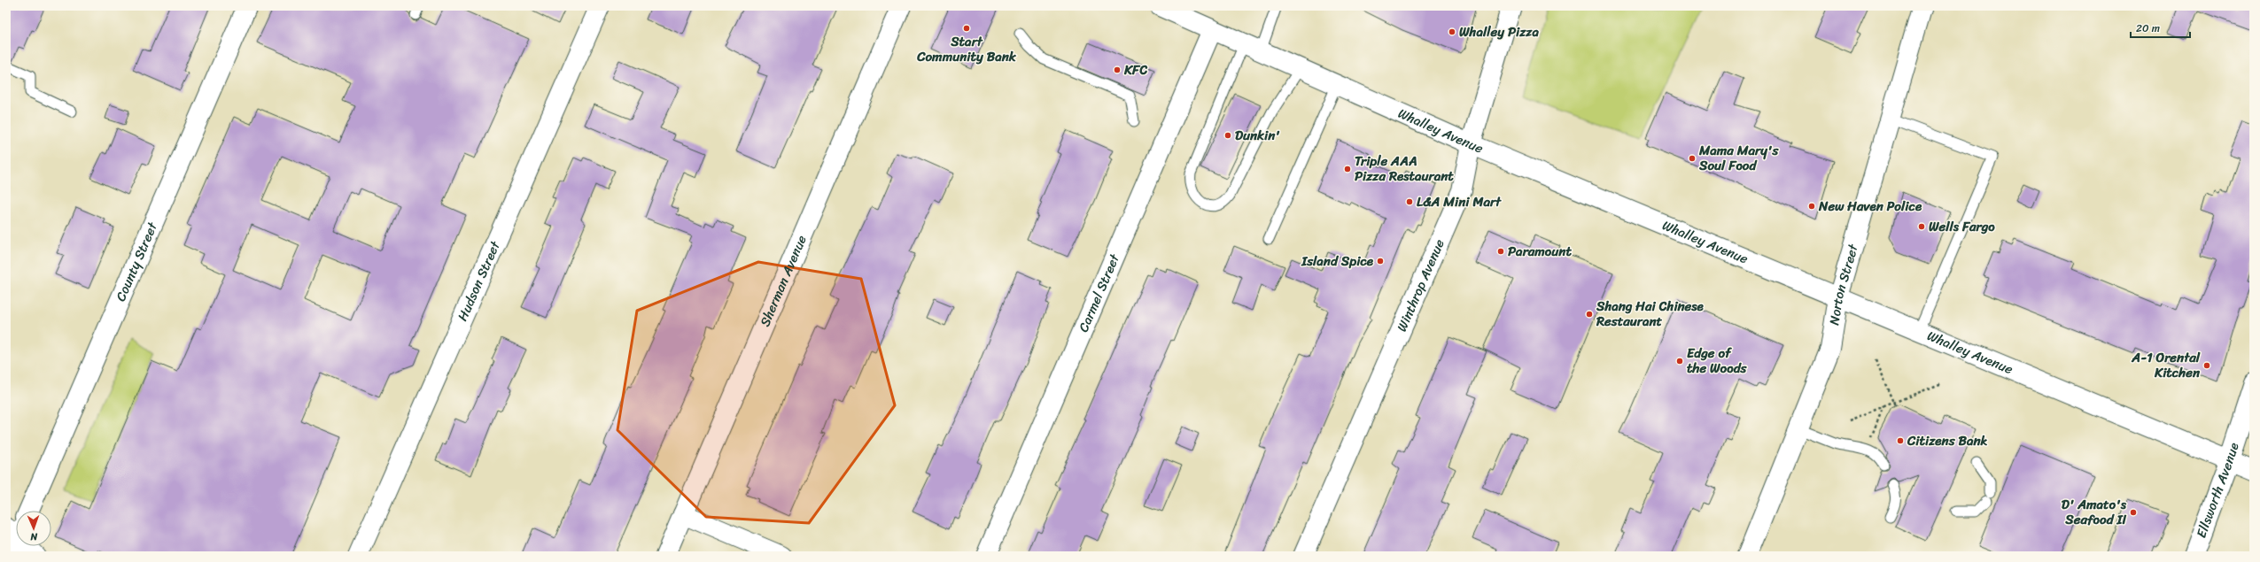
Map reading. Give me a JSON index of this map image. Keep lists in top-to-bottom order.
{
  "streets": {
    "street": [
      "Whalley Avenue",
      "County Street",
      "Hudson Street",
      "Sherman Avenue",
      "Norton Street",
      "Winthrop Avenue",
      "Carmel Street",
      "Ellsworth Avenue"
    ]
  },
  "crossings": [
    ["Whalley Avenue", "Norton Street"],
    ["Whalley Avenue", "Winthrop Avenue"],
    ["Whalley Avenue", "Carmel Street"],
    ["Whalley Avenue", "Ellsworth Avenue"]
  ],
  "places": [
    "Start Community Bank",
    "Whalley Pizza",
    "KFC",
    "Dunkin'",
    "Mama Mary's Soul Food",
    "Triple AAA Pizza Restaurant",
    "L&A Mini Mart",
    "New Haven Police",
    "Wells Fargo",
    "Paramount",
    "Island Spice",
    "Shang Hai Chinese Restaurant",
    "Edge of the Woods",
    "A-1 Orental Kitchen",
    "Citizens Bank",
    "D' Amato's Seafood II"
  ],
  "scale_bar": "20 m",
  "north": "bottom"
}
